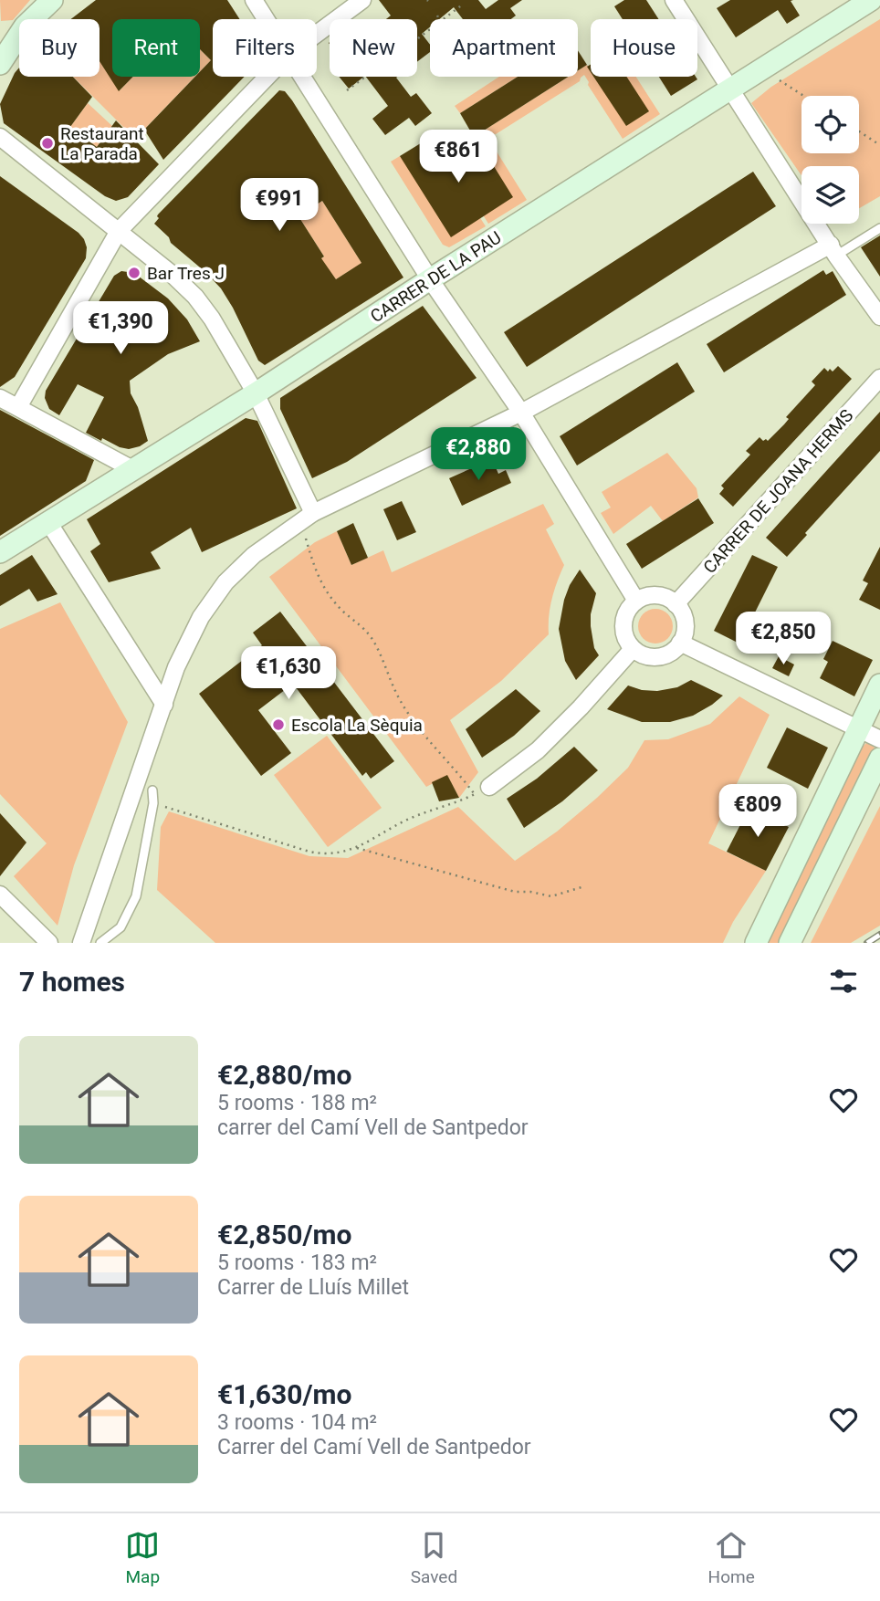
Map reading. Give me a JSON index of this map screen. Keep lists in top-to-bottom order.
{
  "streets": {
    "street": ["CARRER DE LA PAU", "CARRER DE JOANA HERMS"]
  },
  "places": ["Restaurant La Parada", "Bar Tres J", "Escola La Sèquia"],
  "page": {
    "chip": [
      "Buy",
      "Rent",
      "Filters",
      "New",
      "Apartment",
      "House"
    ],
    "price": [
      "€861",
      "€991",
      "€1,390",
      "€2,880",
      "€2,850",
      "€1,630",
      "€809"
    ],
    "heading": "7 homes",
    "list": [
      {
        "name": "€2,880/mo",
        "note": "5 rooms · 188 m² · carrer del Camí Vell de Santpedor"
      },
      {
        "name": "€2,850/mo",
        "note": "5 rooms · 183 m² · Carrer de Lluís Millet"
      },
      {
        "name": "€1,630/mo",
        "note": "3 rooms · 104 m² · Carrer del Camí Vell de Santpedor"
      }
    ],
    "tabs": ["Map", "Saved", "Home"]
  }
}
